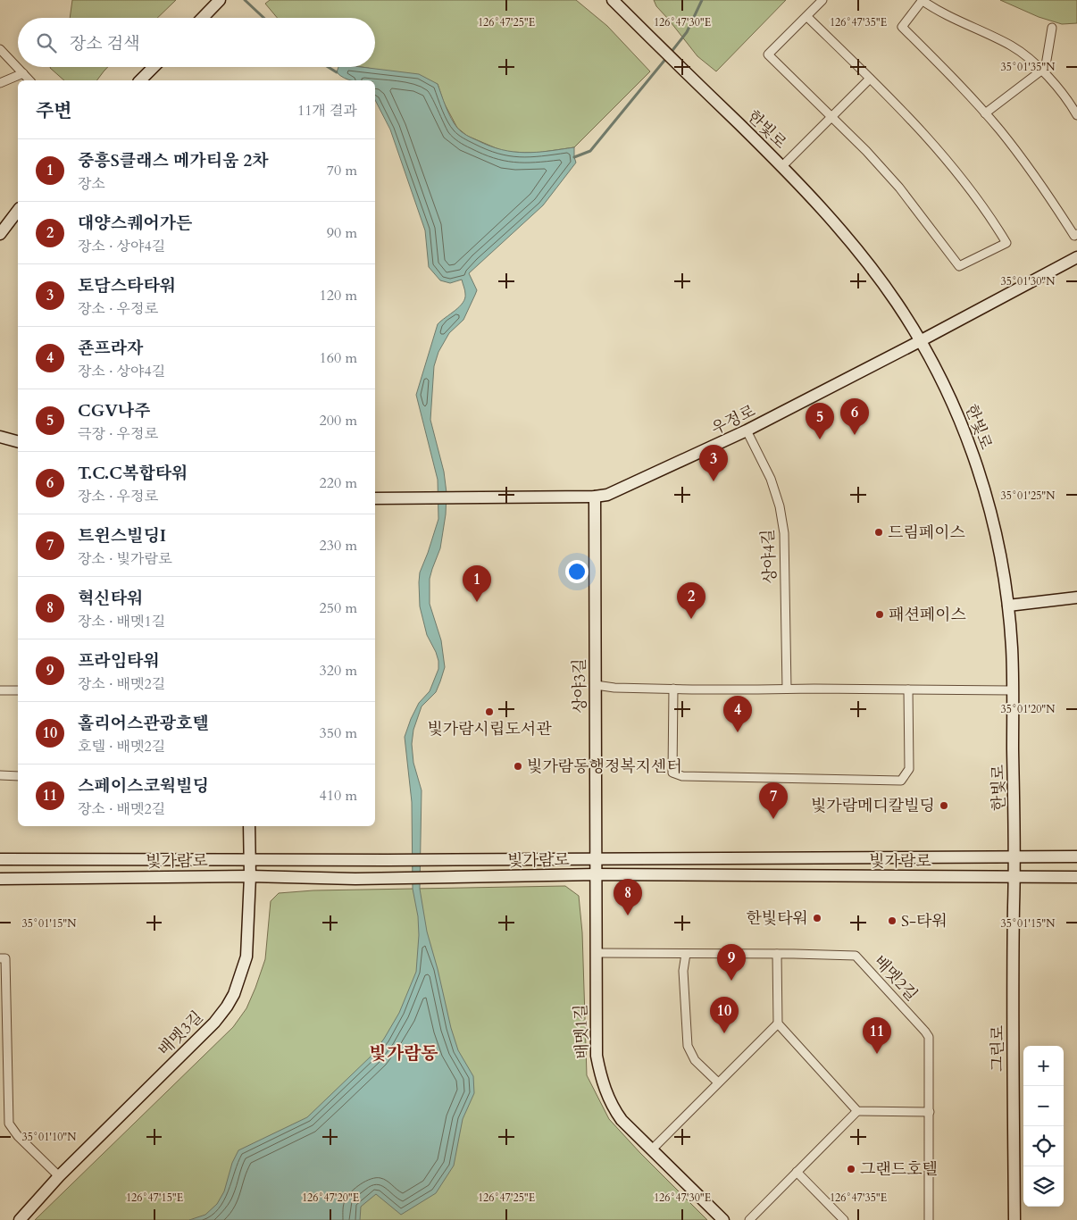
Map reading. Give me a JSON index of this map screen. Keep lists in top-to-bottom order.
{
  "streets": {
    "street": [
      "한빛로",
      "우정로",
      "상야4길",
      "상야3길",
      "빛가람로",
      "배멧2길",
      "배멧1길",
      "배멧3길",
      "그린로"
    ]
  },
  "crossings": [
    ["한빛로", "우정로"],
    ["한빛로", "빛가람로"],
    ["한빛로", "그린로"],
    ["우정로", "상야4길"],
    ["우정로", "상야3길"],
    ["상야3길", "빛가람로"],
    ["상야3길", "배멧1길"],
    ["빛가람로", "배멧1길"],
    ["빛가람로", "배멧3길"],
    ["빛가람로", "그린로"],
    ["배멧2길", "배멧1길"]
  ],
  "districts": ["빛가람동"],
  "places": [
    "드림페이스",
    "패션페이스",
    "빛가람시립도서관",
    "빛가람동행정복지센터",
    "빛가람메디칼빌딩",
    "한빛타워",
    "S-타워",
    "그랜드호텔"
  ],
  "page": {
    "search": "장소 검색",
    "heading": ["주변", "11개 결과"],
    "list": [
      {
        "mark": "1",
        "name": "중흥S클래스 메가티움 2차",
        "note": "장소",
        "value": "70 m"
      },
      {
        "mark": "2",
        "name": "대양스퀘어가든",
        "note": "장소 · 상야4길",
        "value": "90 m"
      },
      {
        "mark": "3",
        "name": "토담스타타워",
        "note": "장소 · 우정로",
        "value": "120 m"
      },
      {
        "mark": "4",
        "name": "죤프라자",
        "note": "장소 · 상야4길",
        "value": "160 m"
      },
      {
        "mark": "5",
        "name": "CGV나주",
        "note": "극장 · 우정로",
        "value": "200 m"
      },
      {
        "mark": "6",
        "name": "T.C.C복합타워",
        "note": "장소 · 우정로",
        "value": "220 m"
      },
      {
        "mark": "7",
        "name": "트윈스빌딩I",
        "note": "장소 · 빛가람로",
        "value": "230 m"
      },
      {
        "mark": "8",
        "name": "혁신타워",
        "note": "장소 · 배멧1길",
        "value": "250 m"
      },
      {
        "mark": "9",
        "name": "프라임타워",
        "note": "장소 · 배멧2길",
        "value": "320 m"
      },
      {
        "mark": "10",
        "name": "홀리어스관광호텔",
        "note": "호텔 · 배멧2길",
        "value": "350 m"
      },
      {
        "mark": "11",
        "name": "스페이스코웍빌딩",
        "note": "장소 · 배멧2길",
        "value": "410 m"
      }
    ],
    "pins": [
      "6",
      "5",
      "3",
      "1",
      "2",
      "4",
      "7",
      "8",
      "9",
      "10",
      "11"
    ],
    "map_buttons": ["+", "−"]
  },
  "coordinates": [
    "126°47'25\"E",
    "126°47'30\"E",
    "126°47'35\"E",
    "35°01'35\"N",
    "35°01'30\"N",
    "35°01'25\"N",
    "35°01'20\"N",
    "35°01'15\"N",
    "35°01'10\"N",
    "126°47'15\"E",
    "126°47'20\"E"
  ]
}
